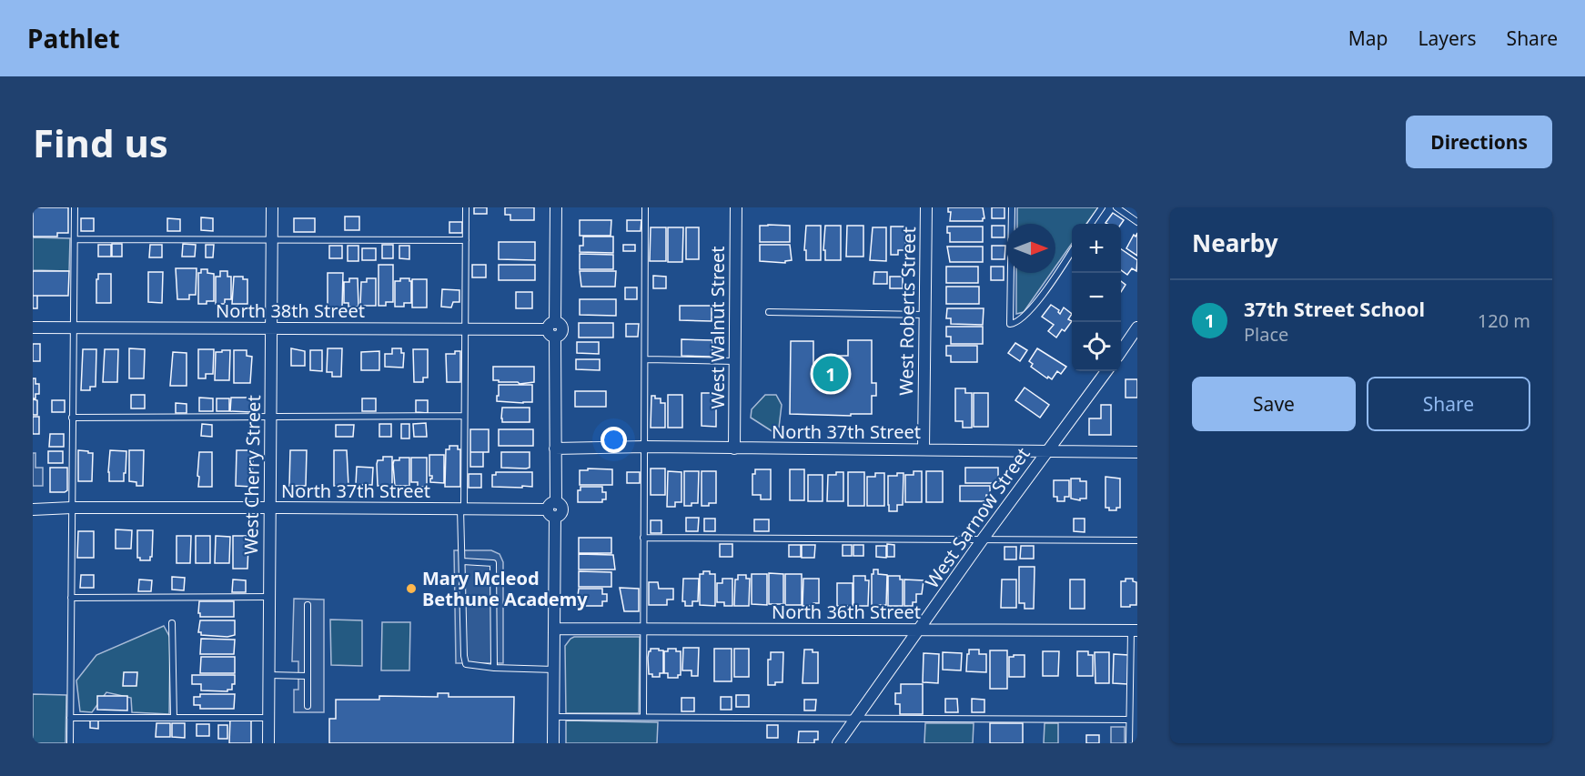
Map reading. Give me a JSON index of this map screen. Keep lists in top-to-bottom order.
{
  "streets": {
    "street": [
      "North 38th Street",
      "West Roberts Street",
      "West Walnut Street",
      "North 37th Street",
      "West Cherry Street",
      "West Sarnow Street",
      "North 36th Street"
    ]
  },
  "crossings": [
    ["North 38th Street", "West Cherry Street"],
    ["West Roberts Street", "North 37th Street"],
    ["West Walnut Street", "North 37th Street"],
    ["North 37th Street", "West Cherry Street"],
    ["North 37th Street", "West Sarnow Street"],
    ["West Sarnow Street", "North 36th Street"]
  ],
  "places": ["Mary Mcleod Bethune Academy"],
  "north": "right",
  "page": {
    "header": "Pathlet",
    "nav": ["Map", "Layers", "Share"],
    "buttons": [
      "Directions",
      ["Save", "Share"]
    ],
    "title": "Find us",
    "heading": "Nearby",
    "map_buttons": ["+", "−"],
    "list": [
      {
        "mark": "1",
        "name": "37th Street School",
        "note": "Place",
        "value": "120 m"
      }
    ],
    "pins": "1"
  }
}
